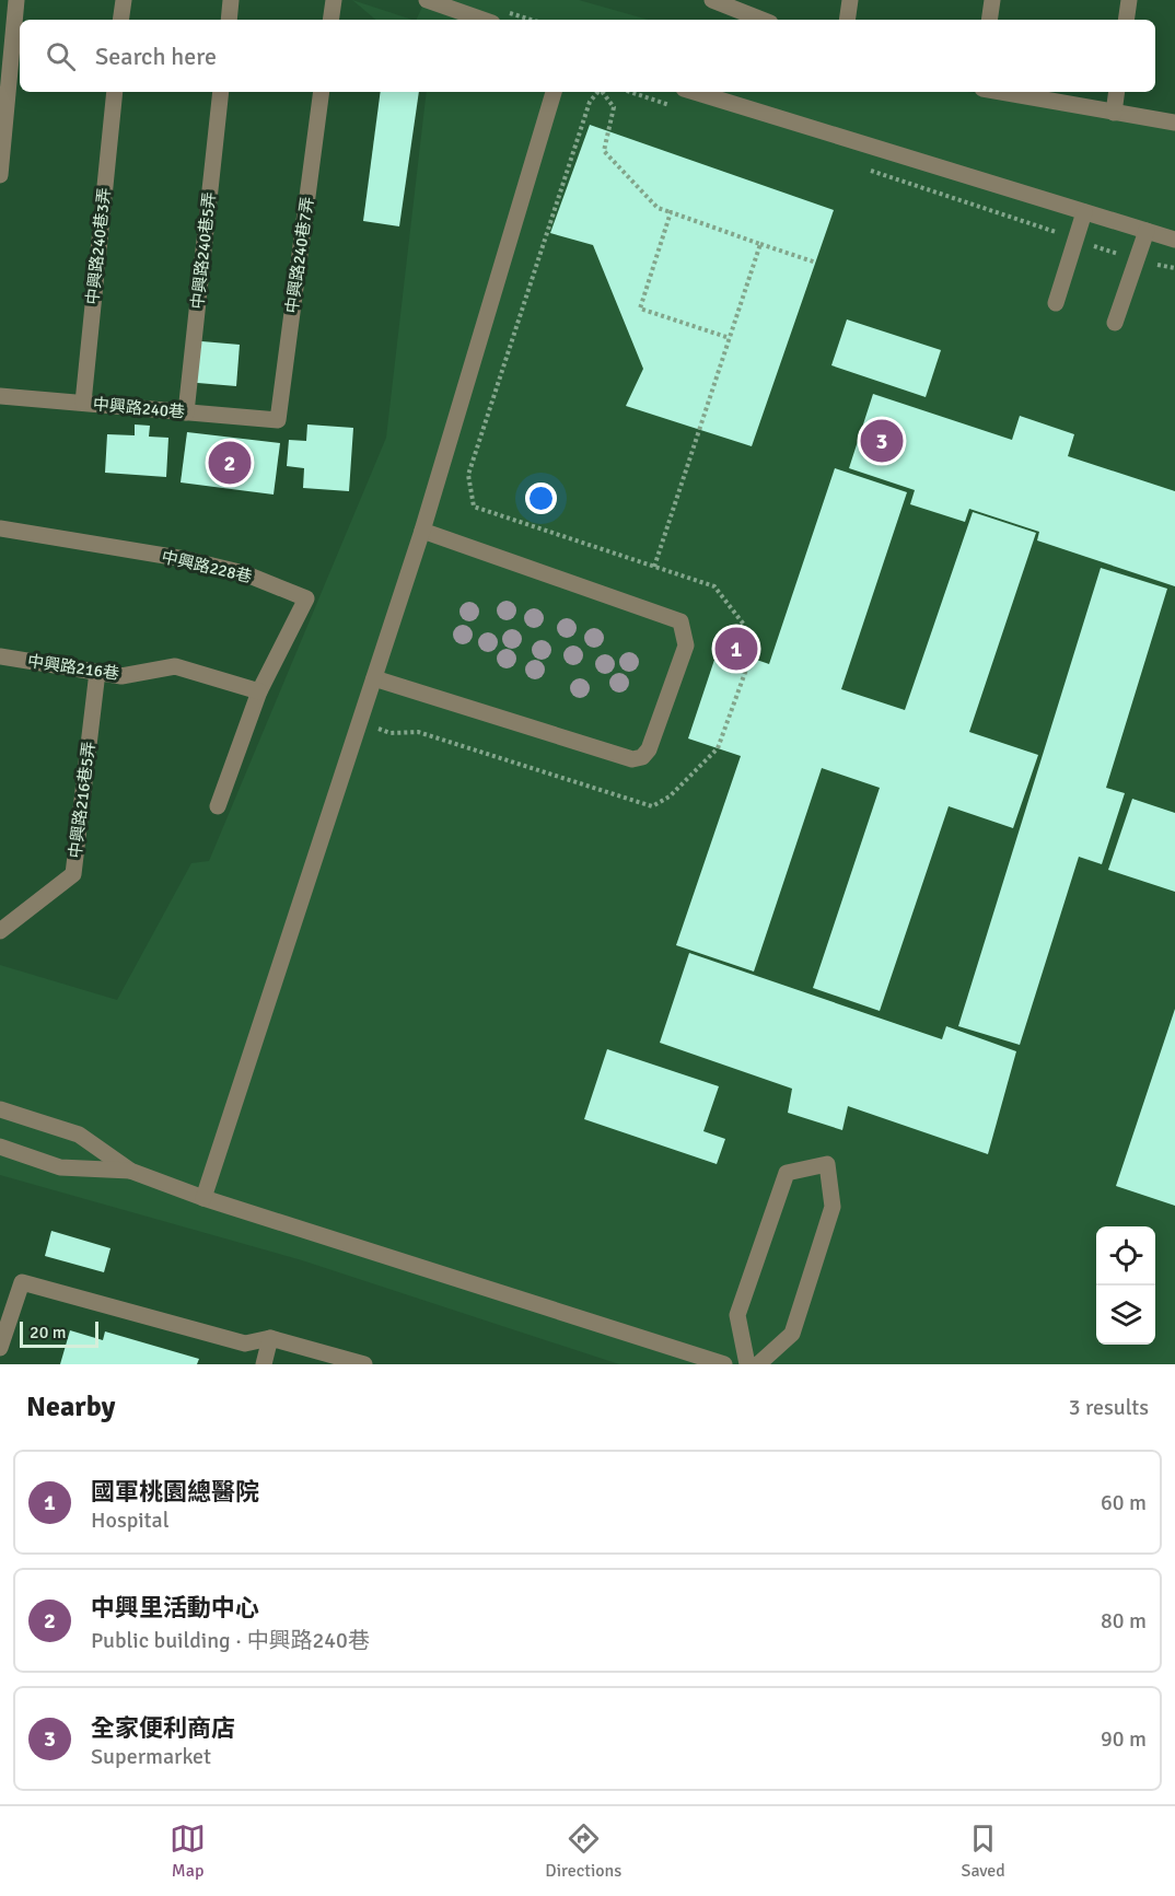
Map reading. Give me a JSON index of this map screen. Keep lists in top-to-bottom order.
{
  "streets": {
    "street": [
      "中興路240巷3弄",
      "中興路240巷5弄",
      "中興路240巷7弄",
      "中興路240巷",
      "中興路228巷",
      "中興路216巷",
      "中興路216巷5弄"
    ]
  },
  "crossings": [
    ["中興路240巷3弄", "中興路240巷"],
    ["中興路240巷5弄", "中興路240巷"],
    ["中興路240巷7弄", "中興路240巷"],
    ["中興路228巷", "中興路216巷"],
    ["中興路216巷", "中興路216巷5弄"]
  ],
  "scale_bar": "20 m",
  "page": {
    "search": "Search here",
    "pins": ["3", "2", "1"],
    "scale": "20 m",
    "heading": ["Nearby", "3 results"],
    "list": [
      {
        "mark": "1",
        "name": "國軍桃園總醫院",
        "note": "Hospital",
        "value": "60 m"
      },
      {
        "mark": "2",
        "name": "中興里活動中心",
        "note": "Public building · 中興路240巷",
        "value": "80 m"
      },
      {
        "mark": "3",
        "name": "全家便利商店",
        "note": "Supermarket",
        "value": "90 m"
      }
    ],
    "nav": ["Map", "Directions", "Saved"]
  }
}
